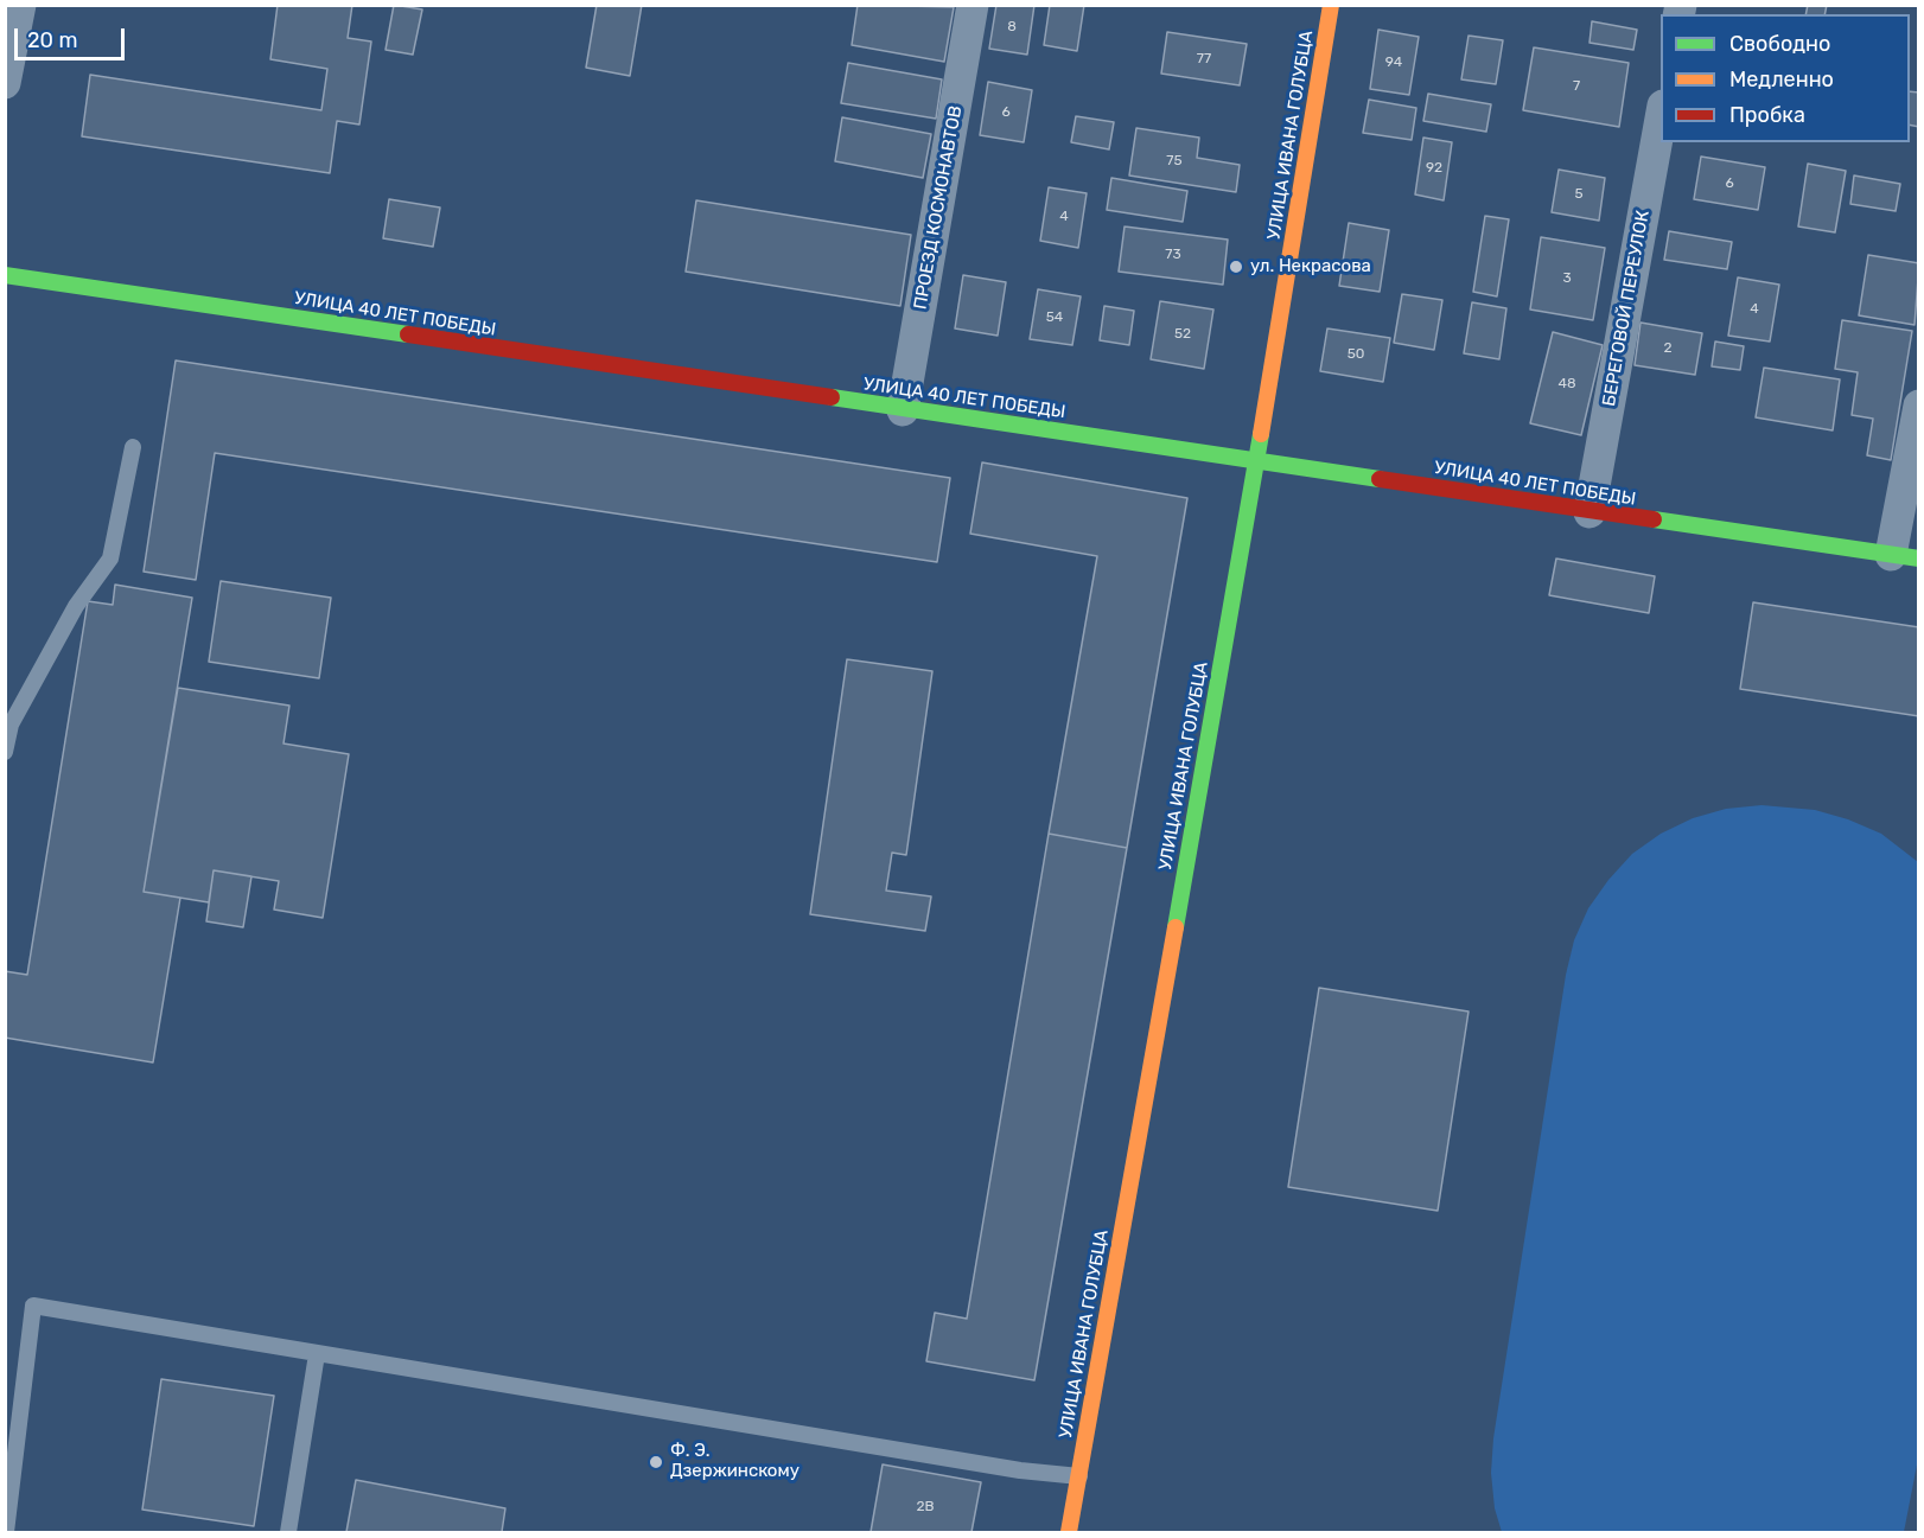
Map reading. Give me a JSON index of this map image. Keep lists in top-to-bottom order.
{
  "streets": {
    "street": [
      "УЛИЦА ИВАНА ГОЛУБЦА",
      "ПРОЕЗД КОСМОНАВТОВ",
      "БЕРЕГОВОЙ ПЕРЕУЛОК",
      "УЛИЦА 40 ЛЕТ ПОБЕДЫ"
    ]
  },
  "crossings": [
    ["УЛИЦА ИВАНА ГОЛУБЦА", "УЛИЦА 40 ЛЕТ ПОБЕДЫ"],
    ["ПРОЕЗД КОСМОНАВТОВ", "УЛИЦА 40 ЛЕТ ПОБЕДЫ"],
    ["БЕРЕГОВОЙ ПЕРЕУЛОК", "УЛИЦА 40 ЛЕТ ПОБЕДЫ"]
  ],
  "places": ["ул. Некрасова", "Ф. Э. Дзержинскому"],
  "house_numbers": [
    "8",
    "77",
    "94",
    "7",
    "6",
    "75",
    "92",
    "6",
    "5",
    "4",
    "73",
    "3",
    "4",
    "54",
    "52",
    "2",
    "50",
    "48",
    "2В"
  ],
  "legend": ["Свободно", "Медленно", "Пробка"],
  "scale_bar": "20 m"
}
